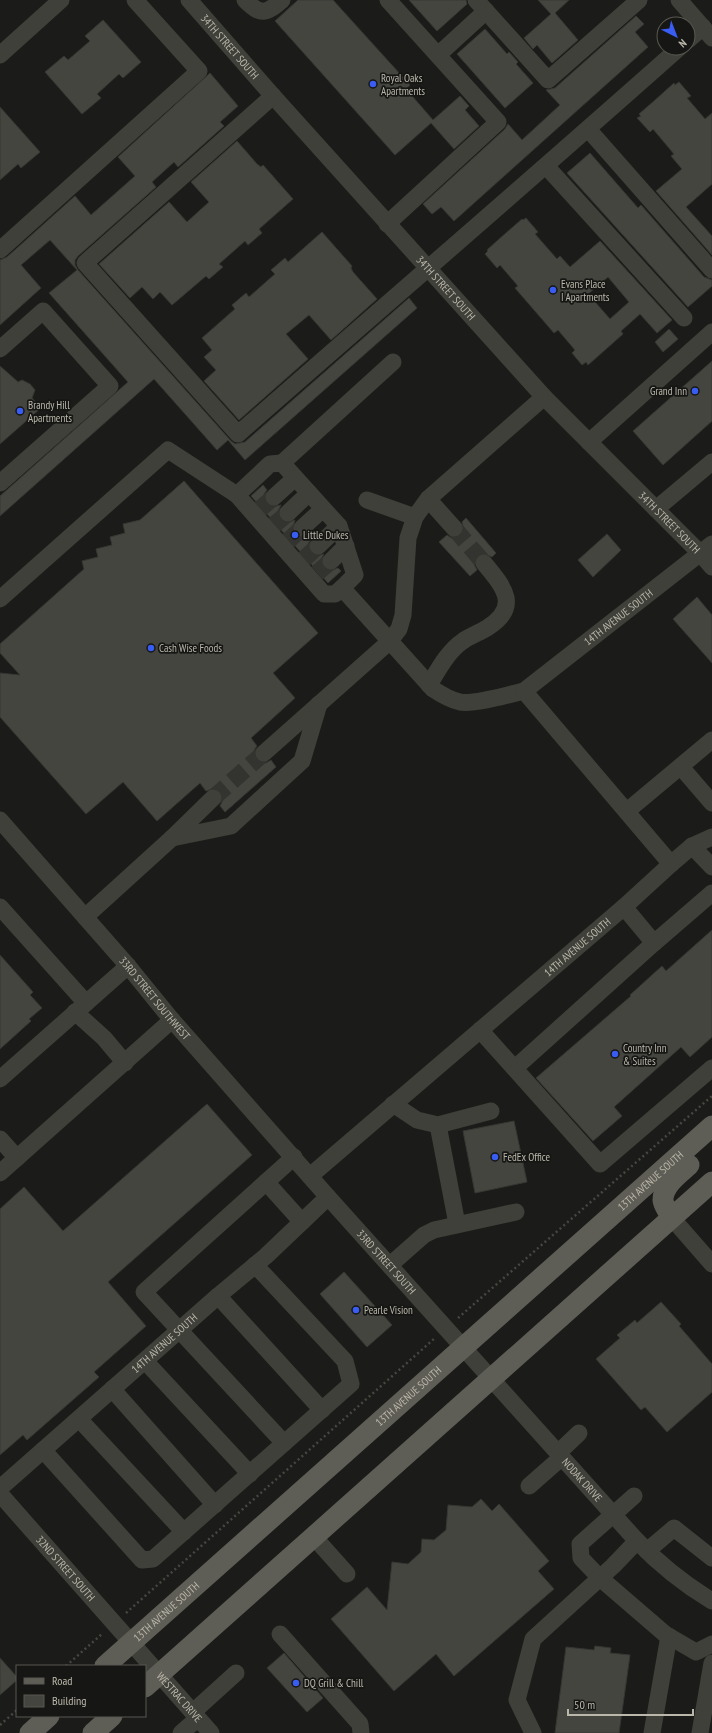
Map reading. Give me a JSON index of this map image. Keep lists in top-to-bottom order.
{
  "streets": {
    "main road": ["13TH AVENUE SOUTH"],
    "street": [
      "34TH STREET SOUTH",
      "14TH AVENUE SOUTH",
      "33RD STREET SOUTHWEST",
      "33RD STREET SOUTH",
      "NODAK DRIVE",
      "32ND STREET SOUTH",
      "WESTRAC DRIVE"
    ]
  },
  "crossings": [
    ["34TH STREET SOUTH", "14TH AVENUE SOUTH"],
    ["14TH AVENUE SOUTH", "33RD STREET SOUTHWEST"],
    ["14TH AVENUE SOUTH", "33RD STREET SOUTH"],
    ["33RD STREET SOUTHWEST", "33RD STREET SOUTH"],
    ["13TH AVENUE SOUTH", "33RD STREET SOUTH"],
    ["13TH AVENUE SOUTH", "NODAK DRIVE"],
    ["13TH AVENUE SOUTH", "32ND STREET SOUTH"],
    ["13TH AVENUE SOUTH", "WESTRAC DRIVE"],
    ["33RD STREET SOUTH", "NODAK DRIVE"],
    ["32ND STREET SOUTH", "WESTRAC DRIVE"]
  ],
  "places": [
    "Royal Oaks Apartments",
    "Evans Place I Apartments",
    "Grand Inn",
    "Brandy Hill Apartments",
    "Little Dukes",
    "Cash Wise Foods",
    "Country Inn & Suites",
    "FedEx Office",
    "Pearle Vision",
    "DQ Grill & Chill"
  ],
  "legend": ["Road", "Building"],
  "scale_bar": "50 m",
  "north": "bottom right"
}
